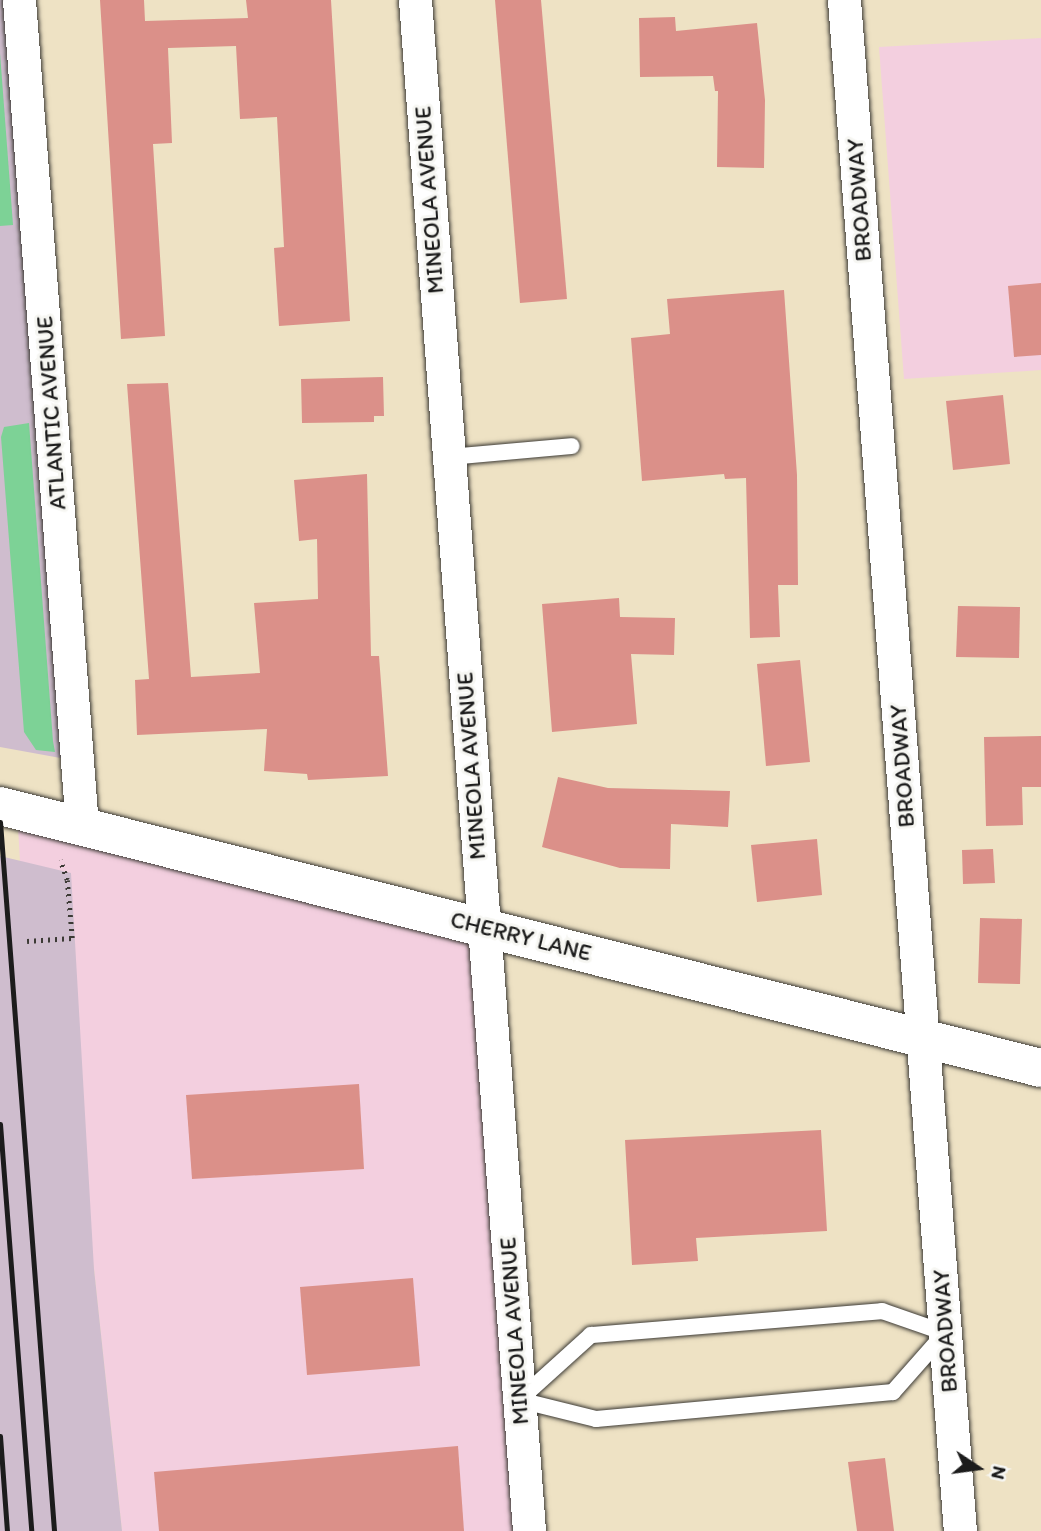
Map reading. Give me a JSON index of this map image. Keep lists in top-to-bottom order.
{
  "streets": {
    "street": [
      "MINEOLA AVENUE",
      "BROADWAY",
      "ATLANTIC AVENUE",
      "CHERRY LANE"
    ]
  },
  "crossings": [
    ["MINEOLA AVENUE", "CHERRY LANE"],
    ["BROADWAY", "CHERRY LANE"],
    ["ATLANTIC AVENUE", "CHERRY LANE"]
  ],
  "north": "right"
}
